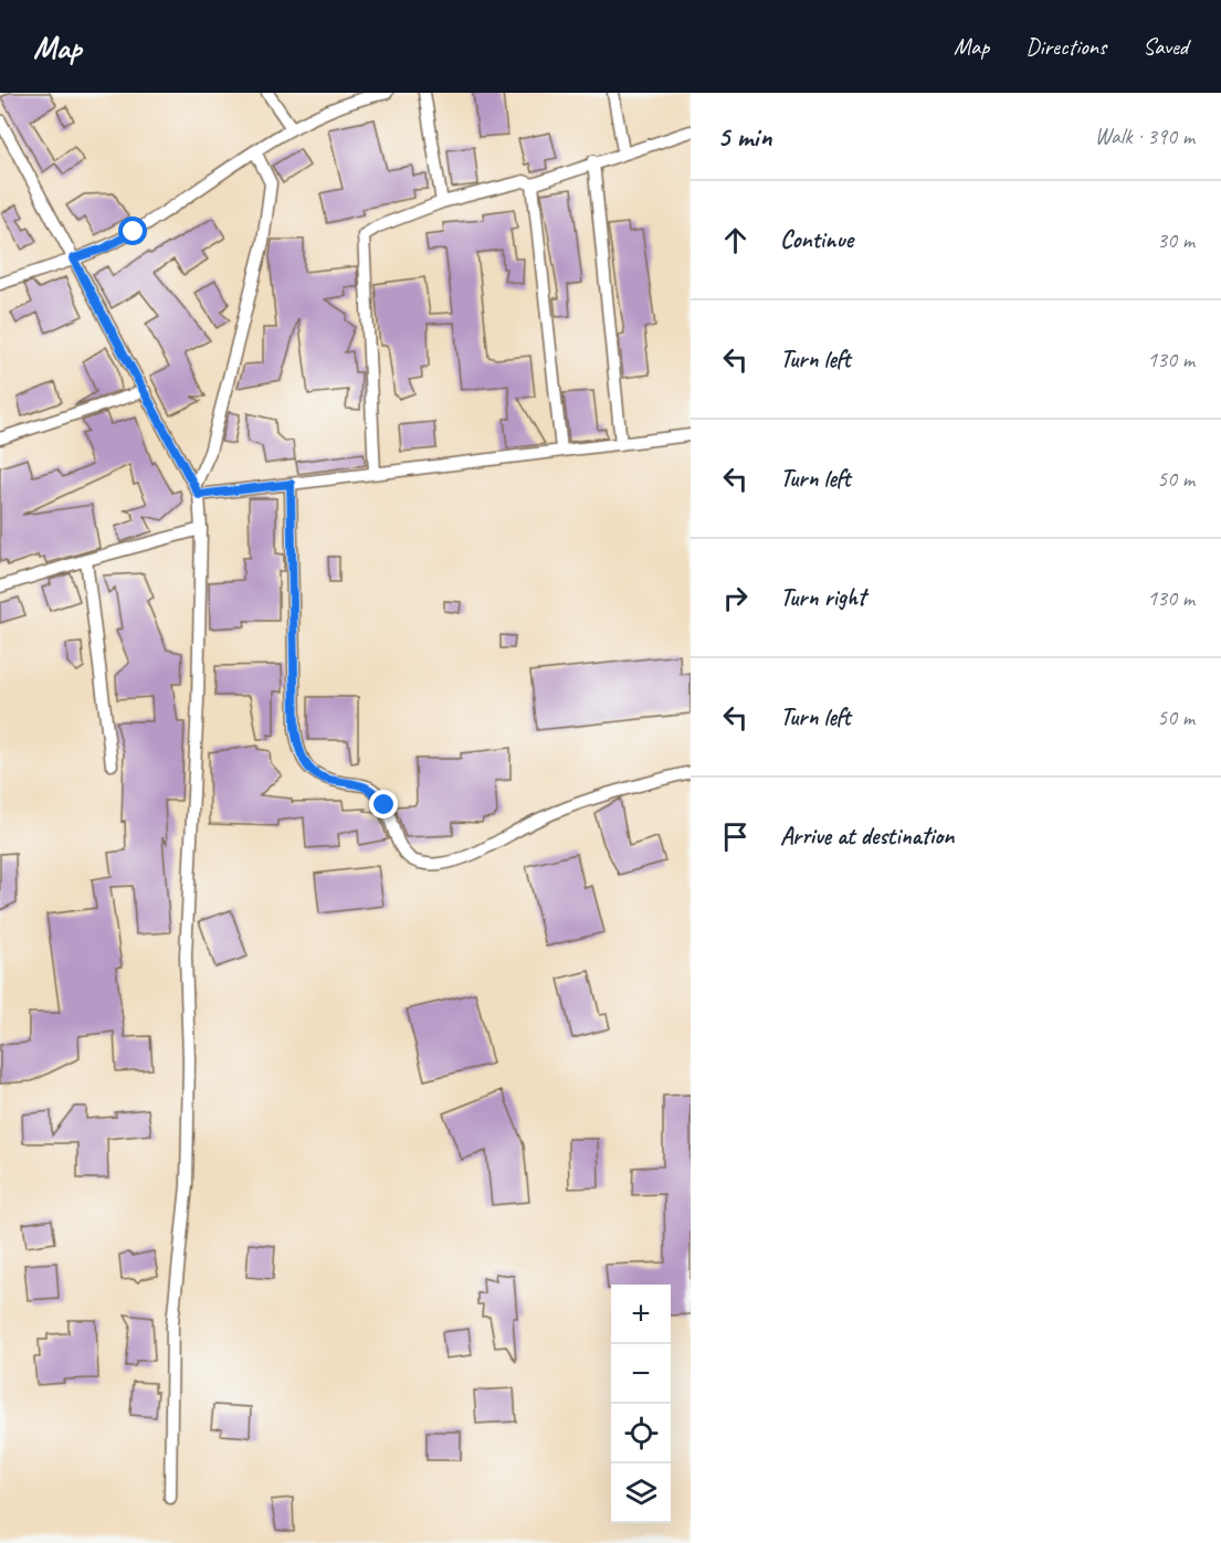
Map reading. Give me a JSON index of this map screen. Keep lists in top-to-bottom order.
{
  "page": {
    "header": "Map",
    "nav": ["Map", "Directions", "Saved"],
    "heading": ["5 min", "Walk · 390 m"],
    "list": [
      ["Continue", "30 m"],
      ["Turn left", "130 m"],
      ["Turn left", "50 m"],
      ["Turn right", "130 m"],
      ["Turn left", "50 m"],
      "Arrive at destination"
    ],
    "map_buttons": ["+", "−"]
  }
}
